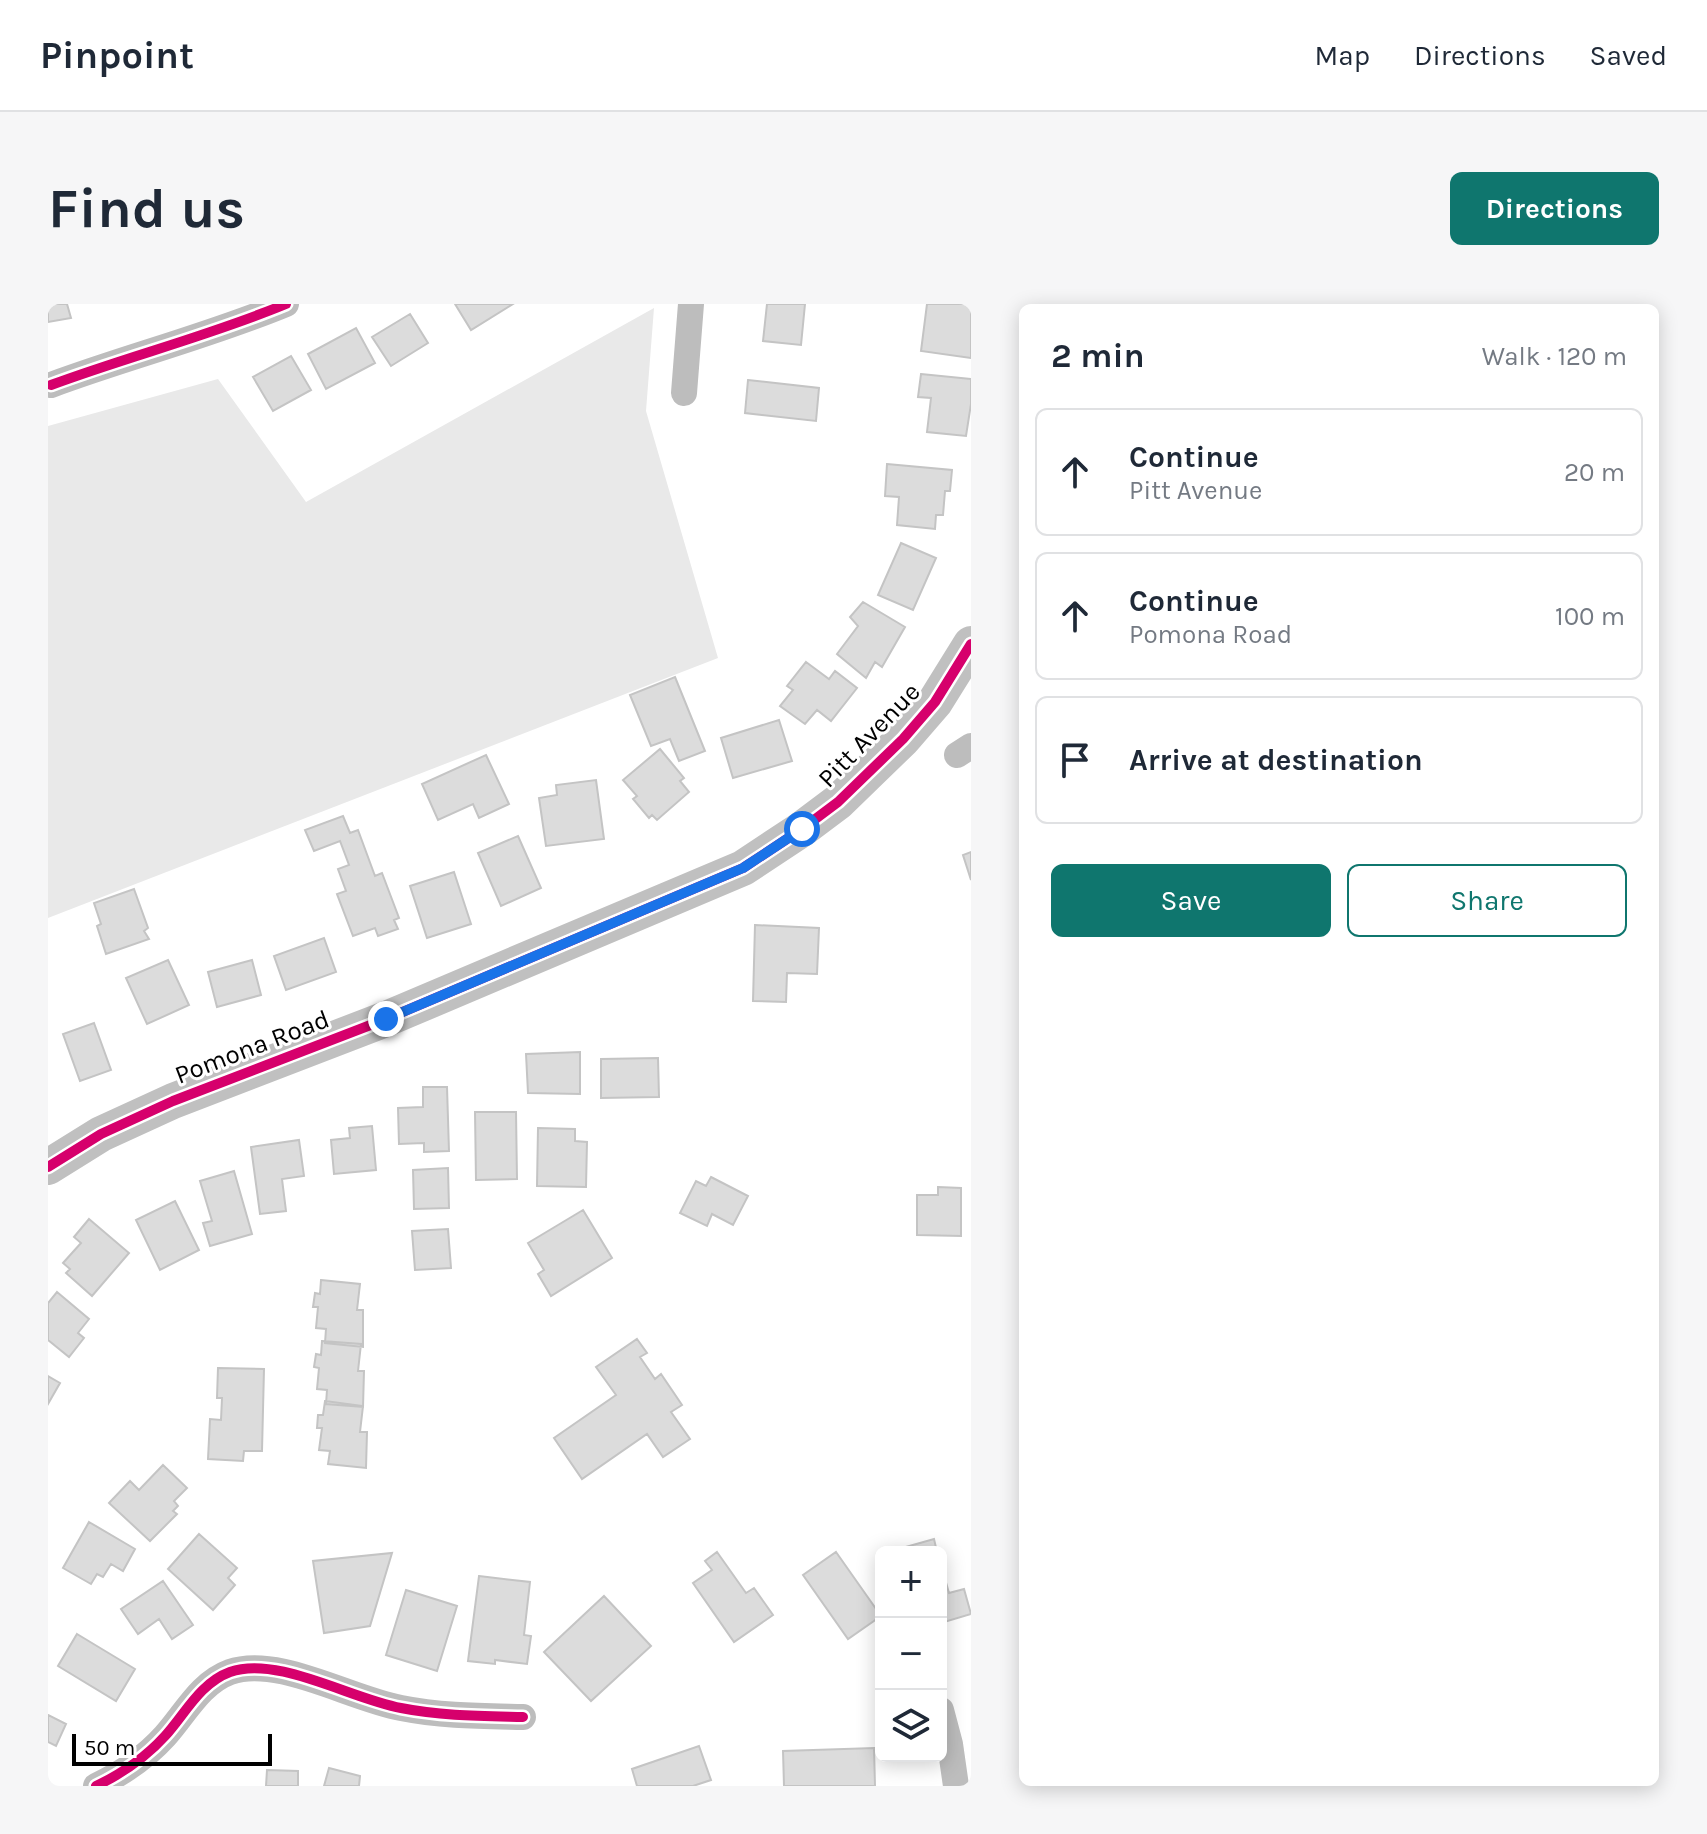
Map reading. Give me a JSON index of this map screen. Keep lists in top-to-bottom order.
{
  "streets": {
    "street": ["Pitt Avenue", "Pomona Road"]
  },
  "crossings": [
    ["Pitt Avenue", "Pomona Road"]
  ],
  "scale_bar": "50 m",
  "page": {
    "header": "Pinpoint",
    "nav": ["Map", "Directions", "Saved"],
    "buttons": [
      "Directions",
      ["Save", "Share"]
    ],
    "title": "Find us",
    "heading": ["2 min", "Walk · 120 m"],
    "list": [
      ["Continue", "Pitt Avenue", "20 m"],
      ["Continue", "Pomona Road", "100 m"],
      "Arrive at destination"
    ],
    "map_buttons": ["+", "−"],
    "scale": "50 m"
  }
}
